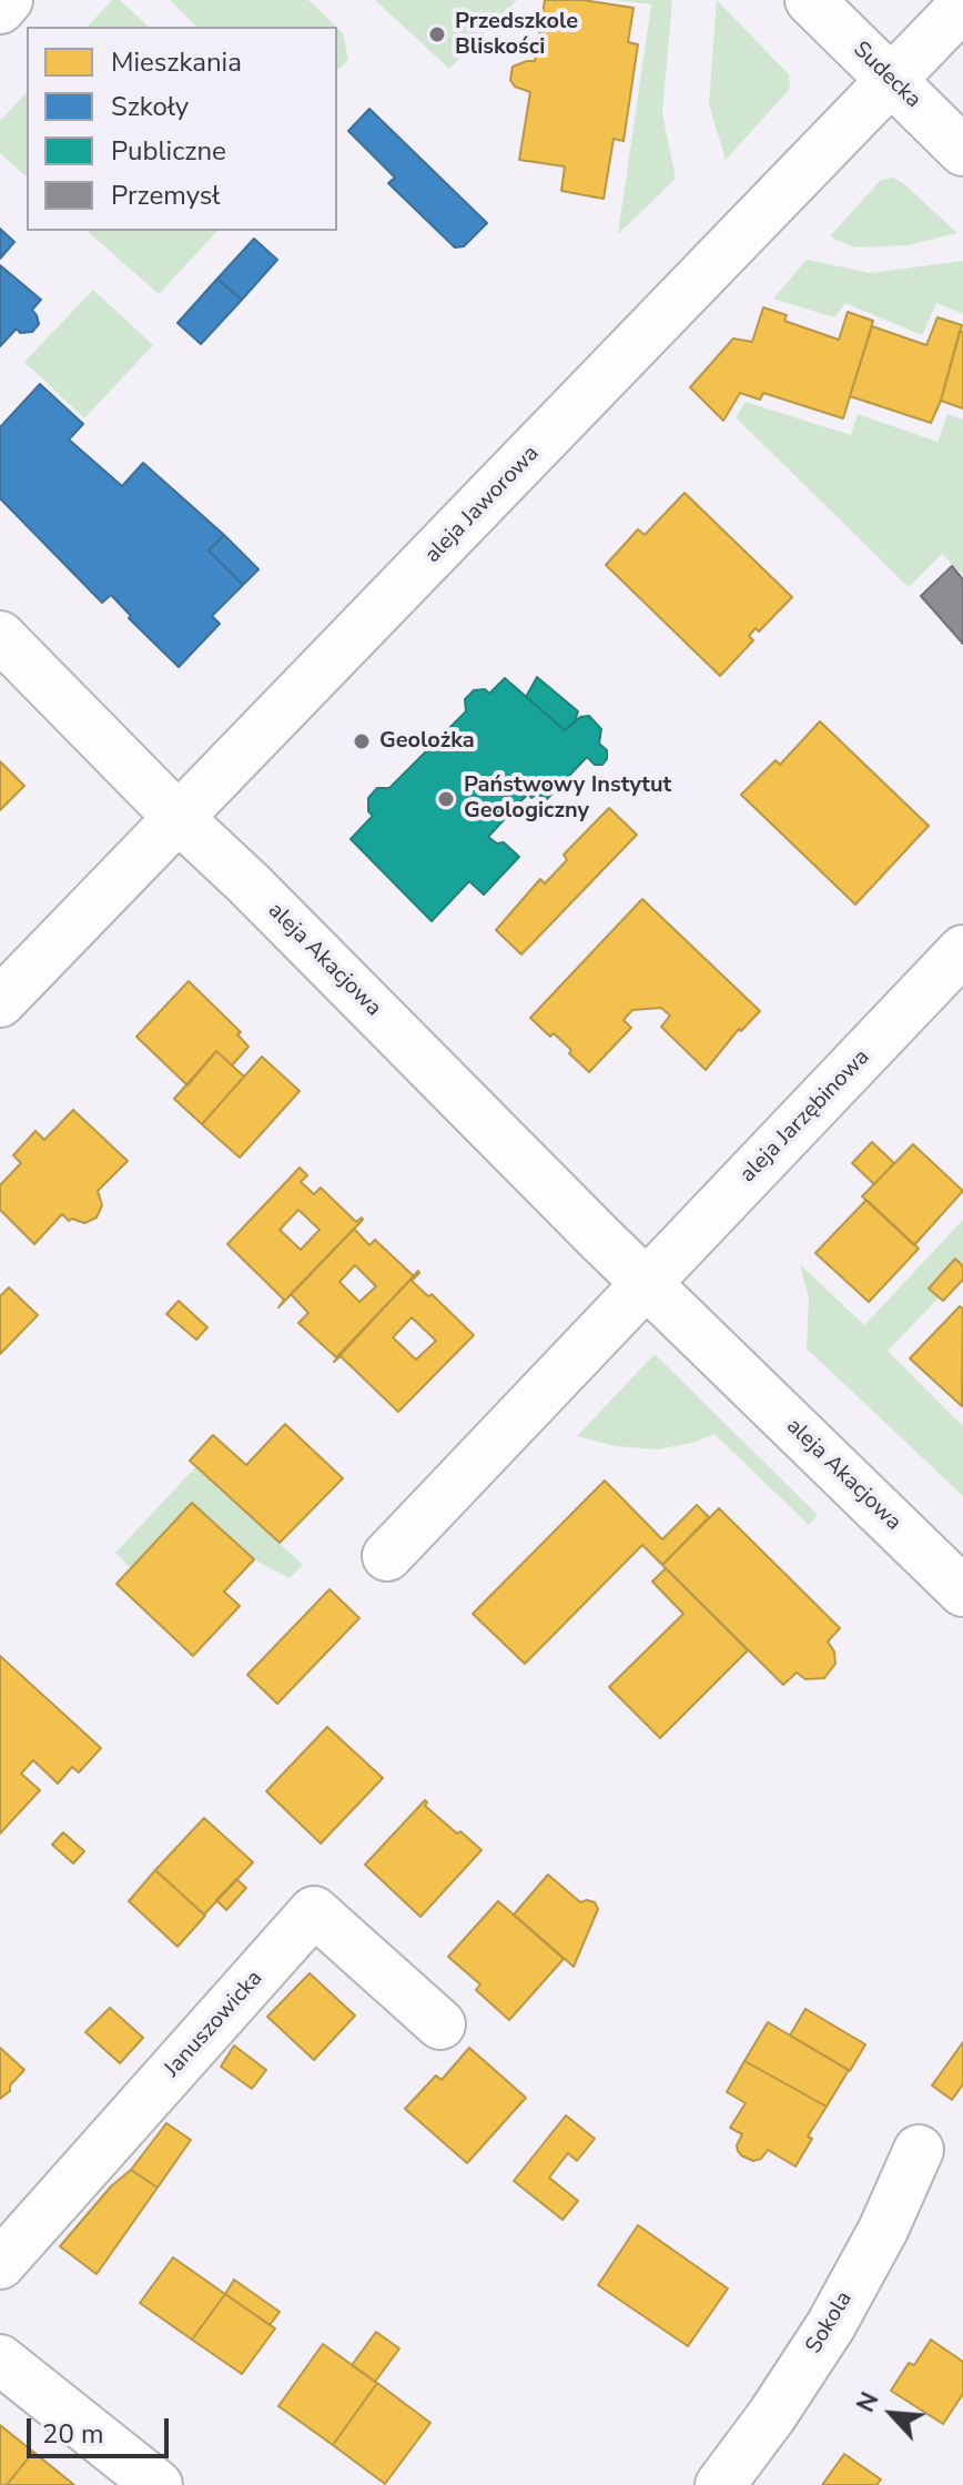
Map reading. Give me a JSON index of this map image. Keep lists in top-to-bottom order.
{
  "streets": {
    "street": [
      "Sudecka",
      "aleja Jaworowa",
      "aleja Akacjowa",
      "aleja Jarzębinowa",
      "Januszowicka",
      "Sokola"
    ]
  },
  "crossings": [
    ["Sudecka", "aleja Jaworowa"],
    ["aleja Jaworowa", "aleja Akacjowa"],
    ["aleja Akacjowa", "aleja Jarzębinowa"]
  ],
  "places": ["Przedszkole Bliskości", "Geolożka", "Państwowy Instytut Geologiczny"],
  "legend": [
    "Mieszkania",
    "Szkoły",
    "Publiczne",
    "Przemysł"
  ],
  "scale_bar": "20 m",
  "north": "top left"
}
